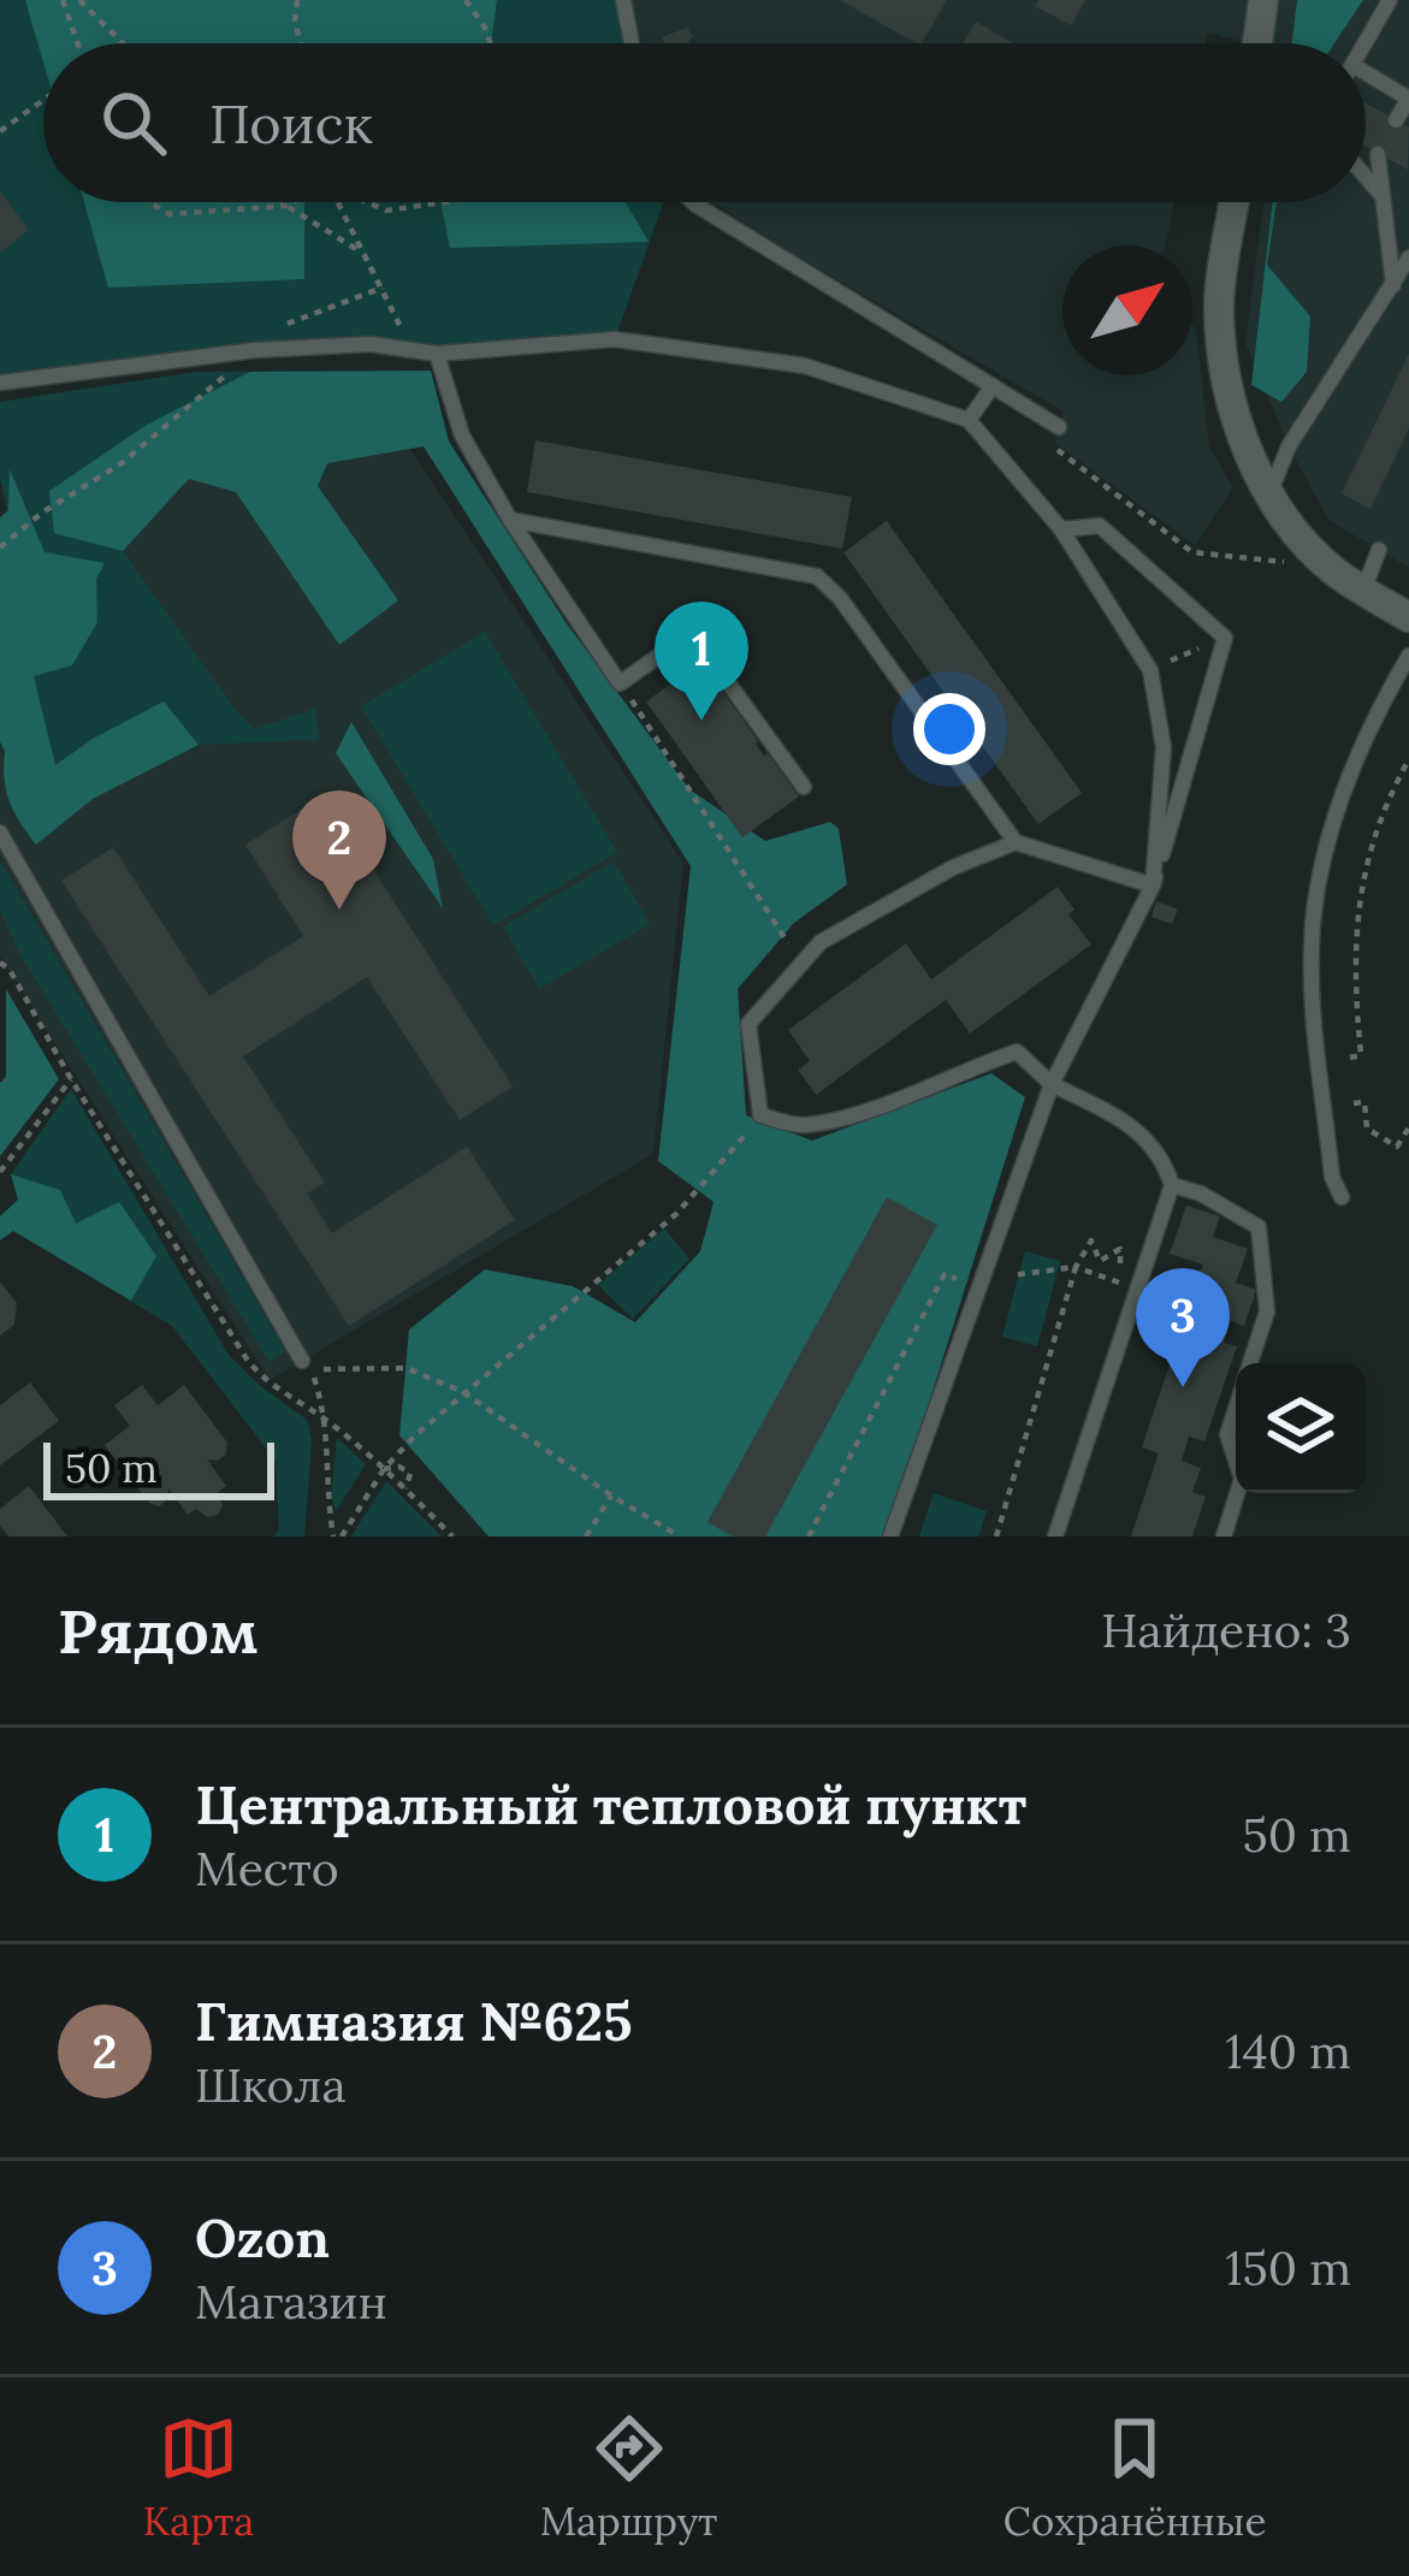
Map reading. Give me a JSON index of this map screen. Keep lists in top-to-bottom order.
{
  "scale_bar": "50 m",
  "north": "top right",
  "page": {
    "search": "Поиск",
    "pins": ["1", "2", "3"],
    "scale": "50 m",
    "heading": ["Рядом", "Найдено: 3"],
    "list": [
      {
        "mark": "1",
        "name": "Центральный тепловой пункт",
        "note": "Место",
        "value": "50 m"
      },
      {
        "mark": "2",
        "name": "Гимназия №625",
        "note": "Школа",
        "value": "140 m"
      },
      {
        "mark": "3",
        "name": "Ozon",
        "note": "Магазин",
        "value": "150 m"
      }
    ],
    "nav": ["Карта", "Маршрут", "Сохранённые"]
  }
}
